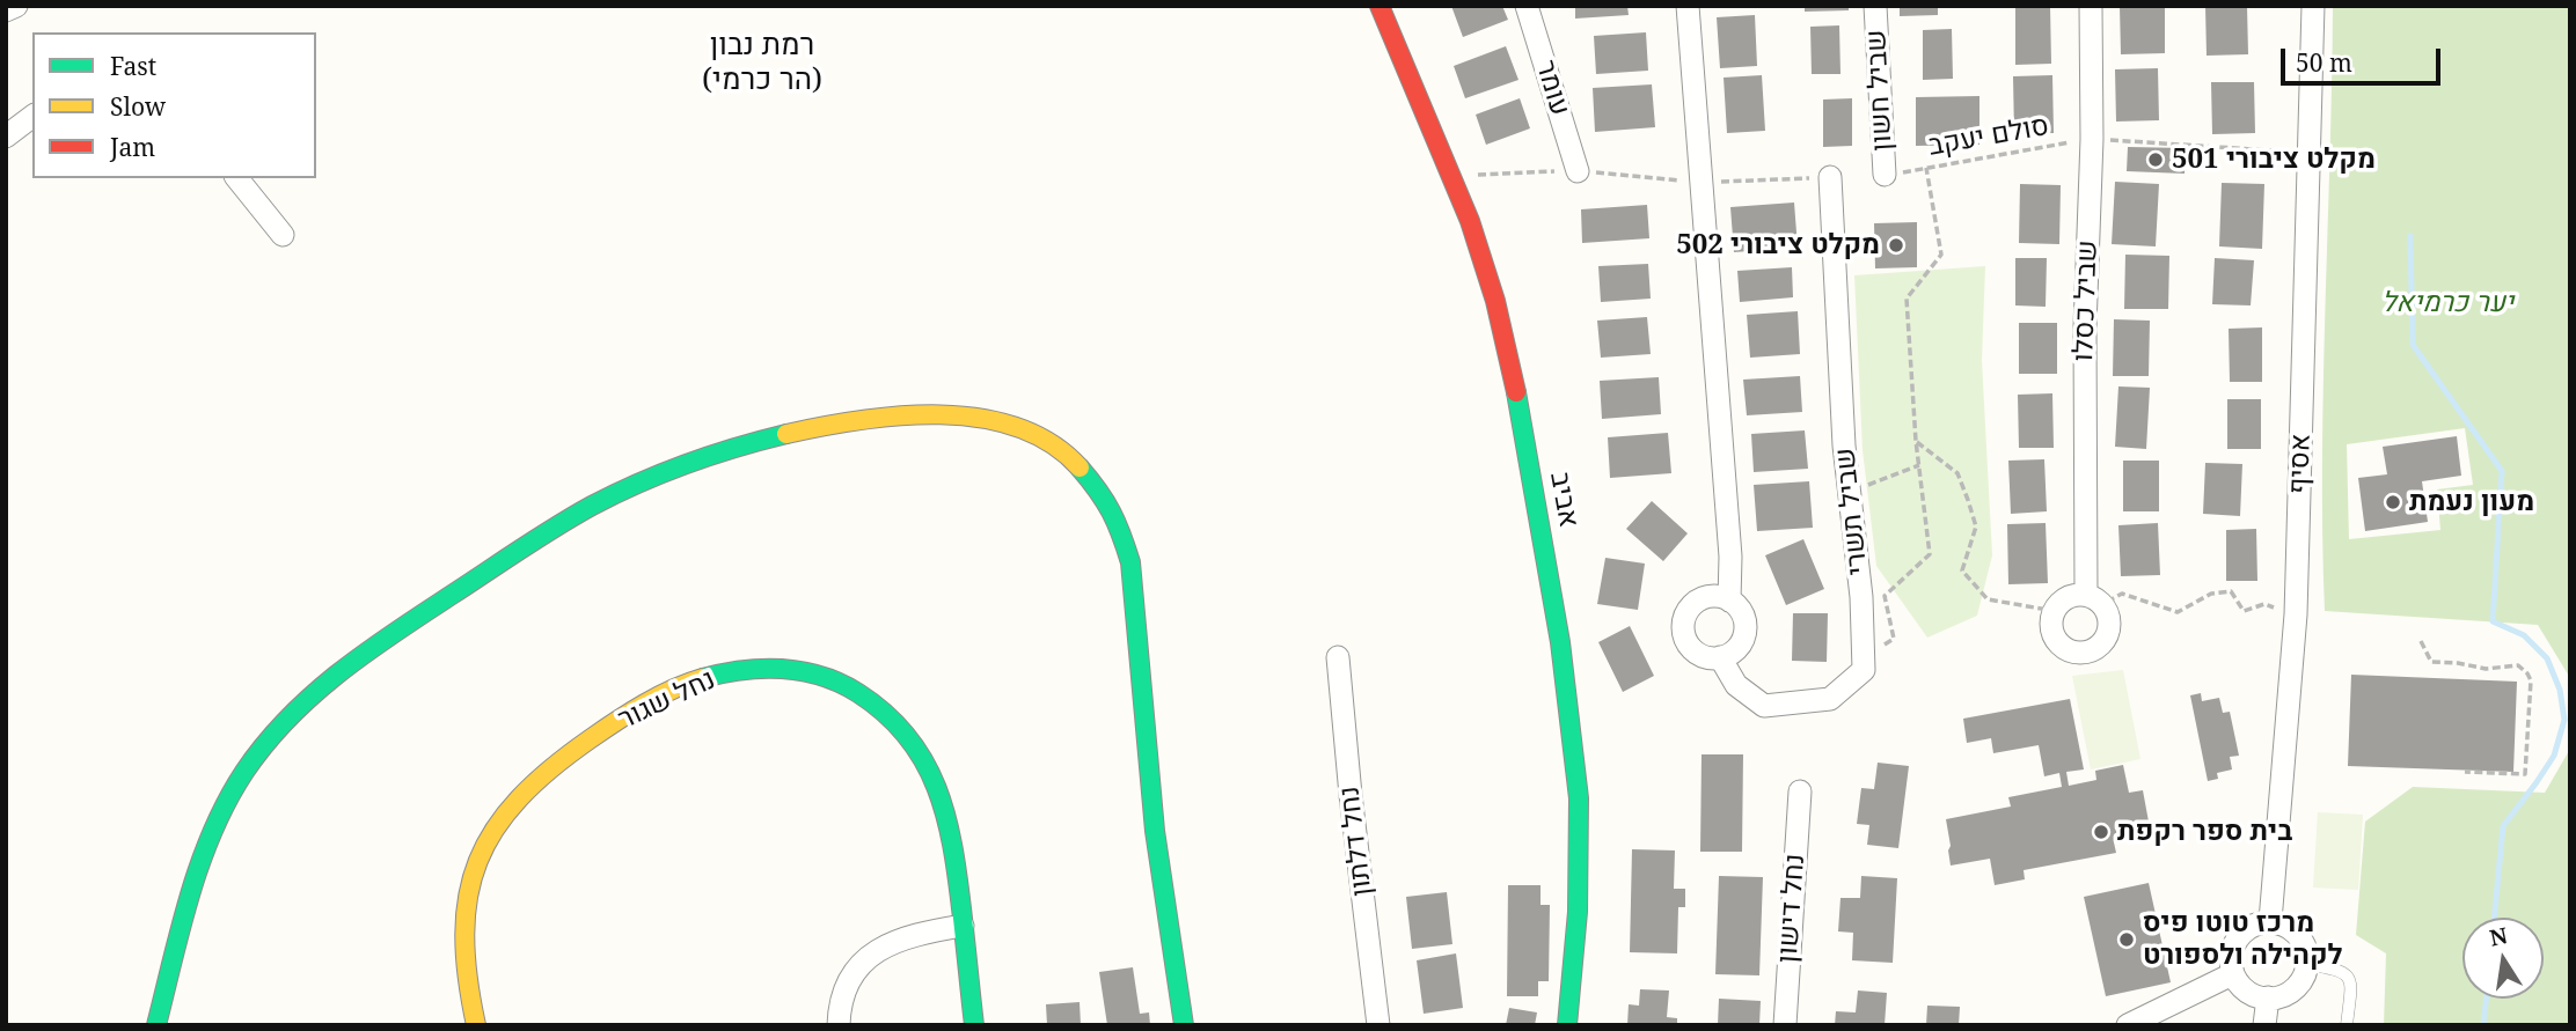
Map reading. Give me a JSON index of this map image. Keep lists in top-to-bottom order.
{
  "streets": {
    "street": [
      "עומר",
      "שביל חשון",
      "שביל כסלו",
      "אסיף",
      "אביב",
      "שביל תשרי",
      "נחל שגור",
      "נחל דלתון",
      "נחל דישון"
    ],
    "path": ["סולם יעקב"]
  },
  "crossings": [
    ["שביל חשון", "סולם יעקב"],
    ["סולם יעקב", "שביל כסלו"],
    ["סולם יעקב", "אסיף"]
  ],
  "districts": ["רמת נבון (הר כרמי)"],
  "parks": ["יער כרמיאל"],
  "places": [
    "מקלט ציבורי 501",
    "מקלט ציבורי 502",
    "מעון נעמת",
    "בית ספר רקפת",
    "מרכז טוטו פיס לקהילה ולספורט"
  ],
  "legend": ["Fast", "Slow", "Jam"],
  "scale_bar": "50 m",
  "north": "top"
}
